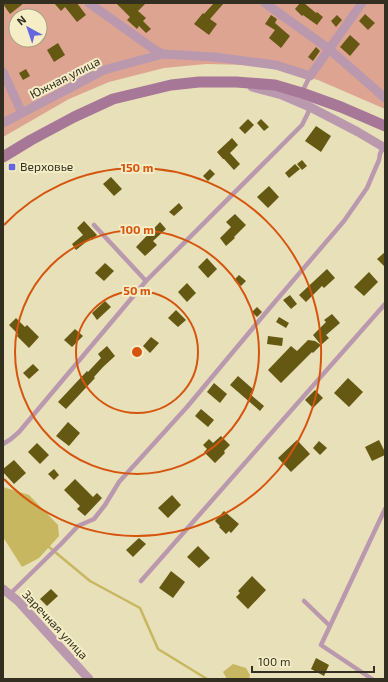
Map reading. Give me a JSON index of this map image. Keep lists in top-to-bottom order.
{
  "streets": {
    "street": ["Южная улица", "Заречная улица"]
  },
  "places": {
    "transit": ["Верховье"]
  },
  "scale_bar": "100 m",
  "north": "top left",
  "rings": ["150 m", "100 m", "50 m"]
}
